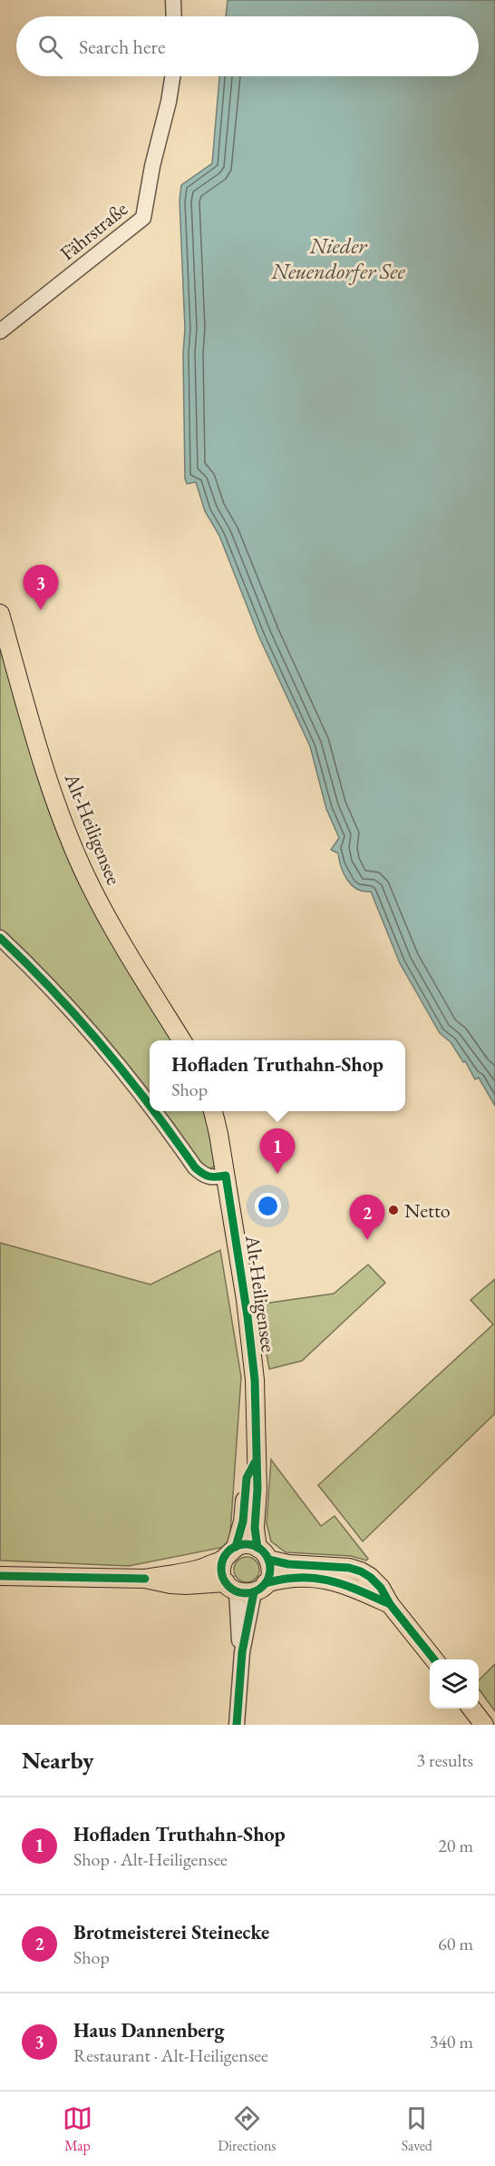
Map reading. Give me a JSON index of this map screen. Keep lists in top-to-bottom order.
{
  "streets": {
    "main road": ["Alt-Heiligensee"],
    "street": ["Fährstraße"]
  },
  "water": ["Nieder Neuendorfer See"],
  "places": ["Netto"],
  "page": {
    "search": "Search here",
    "pins": ["3", "1", "2"],
    "popup": ["Hofladen Truthahn-Shop", "Shop"],
    "heading": ["Nearby", "3 results"],
    "list": [
      {
        "mark": "1",
        "name": "Hofladen Truthahn-Shop",
        "note": "Shop · Alt-Heiligensee",
        "value": "20 m"
      },
      {
        "mark": "2",
        "name": "Brotmeisterei Steinecke",
        "note": "Shop",
        "value": "60 m"
      },
      {
        "mark": "3",
        "name": "Haus Dannenberg",
        "note": "Restaurant · Alt-Heiligensee",
        "value": "340 m"
      }
    ],
    "nav": ["Map", "Directions", "Saved"]
  }
}
